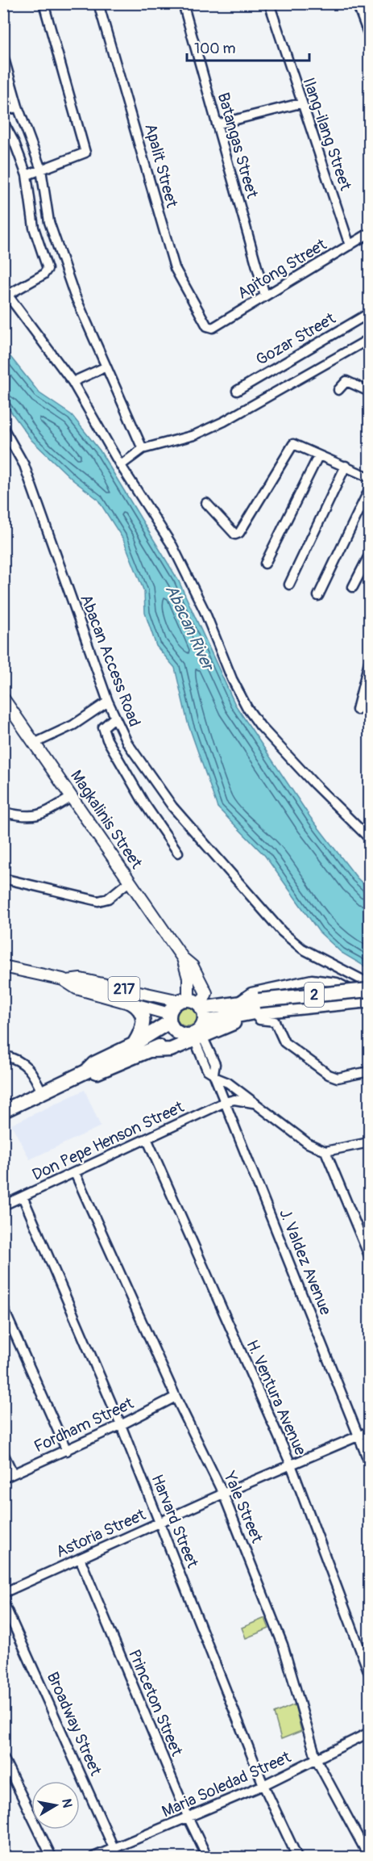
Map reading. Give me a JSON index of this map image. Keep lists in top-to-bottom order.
{
  "streets": {
    "highway": ["2"],
    "main road": ["Magkalinis Street", "217"],
    "street": [
      "Ilang-ilang Street",
      "Batangas Street",
      "Apalit Street",
      "Apitong Street",
      "Gozar Street",
      "Abacan Access Road",
      "Don Pepe Henson Street",
      "J. Valdez Avenue",
      "H. Ventura Avenue",
      "Fordham Street",
      "Yale Street",
      "Harvard Street",
      "Astoria Street",
      "Princeton Street",
      "Broadway Street",
      "Maria Soledad Street"
    ]
  },
  "crossings": [
    ["Ilang-ilang Street", "Apitong Street"],
    ["Batangas Street", "Apitong Street"],
    ["Apalit Street", "Apitong Street"],
    ["Magkalinis Street", "217"],
    ["Magkalinis Street", "2"],
    ["217", "2"],
    ["2", "J. Valdez Avenue"],
    ["Don Pepe Henson Street", "J. Valdez Avenue"],
    ["Don Pepe Henson Street", "H. Ventura Avenue"],
    ["Don Pepe Henson Street", "Yale Street"],
    ["Don Pepe Henson Street", "Harvard Street"],
    ["J. Valdez Avenue", "Astoria Street"],
    ["H. Ventura Avenue", "Astoria Street"],
    ["Fordham Street", "Yale Street"],
    ["Fordham Street", "Harvard Street"],
    ["Yale Street", "Astoria Street"],
    ["Yale Street", "Maria Soledad Street"],
    ["Harvard Street", "Astoria Street"],
    ["Harvard Street", "Maria Soledad Street"],
    ["Astoria Street", "Princeton Street"],
    ["Princeton Street", "Maria Soledad Street"],
    ["Broadway Street", "Maria Soledad Street"]
  ],
  "water": ["Abacan River"],
  "scale_bar": "100 m",
  "north": "right"
}
